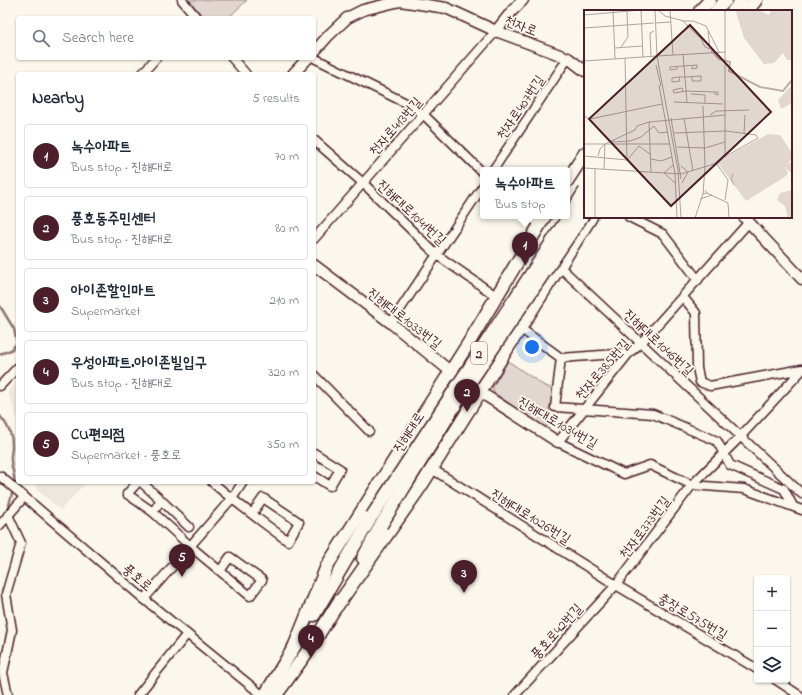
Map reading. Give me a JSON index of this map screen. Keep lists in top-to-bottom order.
{
  "streets": {
    "highway": ["2", "진해대로"],
    "main road": ["천자로", "진해대로1033번길", "진해대로1034번길"],
    "street": [
      "천자로407번길",
      "천자로413번길",
      "진해대로1041번길",
      "진해대로1046번길",
      "천자로385번길",
      "진해대로1026번길",
      "천자로373번길",
      "풍호로",
      "충장로575번길",
      "풍호로42번길"
    ]
  },
  "crossings": [
    ["천자로", "천자로407번길"],
    ["천자로", "천자로413번길"],
    ["천자로413번길", "진해대로1041번길"],
    ["진해대로1033번길", "진해대로1034번길"],
    ["진해대로1046번길", "천자로385번길"],
    ["진해대로1046번길", "천자로373번길"],
    ["천자로385번길", "진해대로1034번길"],
    ["진해대로1034번길", "천자로373번길"],
    ["진해대로", "풍호로"],
    ["진해대로1026번길", "천자로373번길"],
    ["진해대로1026번길", "충장로575번길"],
    ["진해대로1026번길", "풍호로42번길"],
    ["천자로373번길", "충장로575번길"],
    ["천자로373번길", "풍호로42번길"],
    ["충장로575번길", "풍호로42번길"]
  ],
  "page": {
    "search": "Search here",
    "heading": ["Nearby", "5 results"],
    "list": [
      {
        "mark": "1",
        "name": "녹수아파트",
        "note": "Bus stop · 진해대로",
        "value": "70 m"
      },
      {
        "mark": "2",
        "name": "풍호동주민센터",
        "note": "Bus stop · 진해대로",
        "value": "80 m"
      },
      {
        "mark": "3",
        "name": "아이존할인마트",
        "note": "Supermarket",
        "value": "210 m"
      },
      {
        "mark": "4",
        "name": "우성아파트.아이존빌입구",
        "note": "Bus stop · 진해대로",
        "value": "320 m"
      },
      {
        "mark": "5",
        "name": "CU편의점",
        "note": "Supermarket · 풍호로",
        "value": "350 m"
      }
    ],
    "popup": ["녹수아파트", "Bus stop"],
    "pins": [
      "1",
      "2",
      "5",
      "3",
      "4"
    ],
    "map_buttons": ["+", "−"]
  }
}
